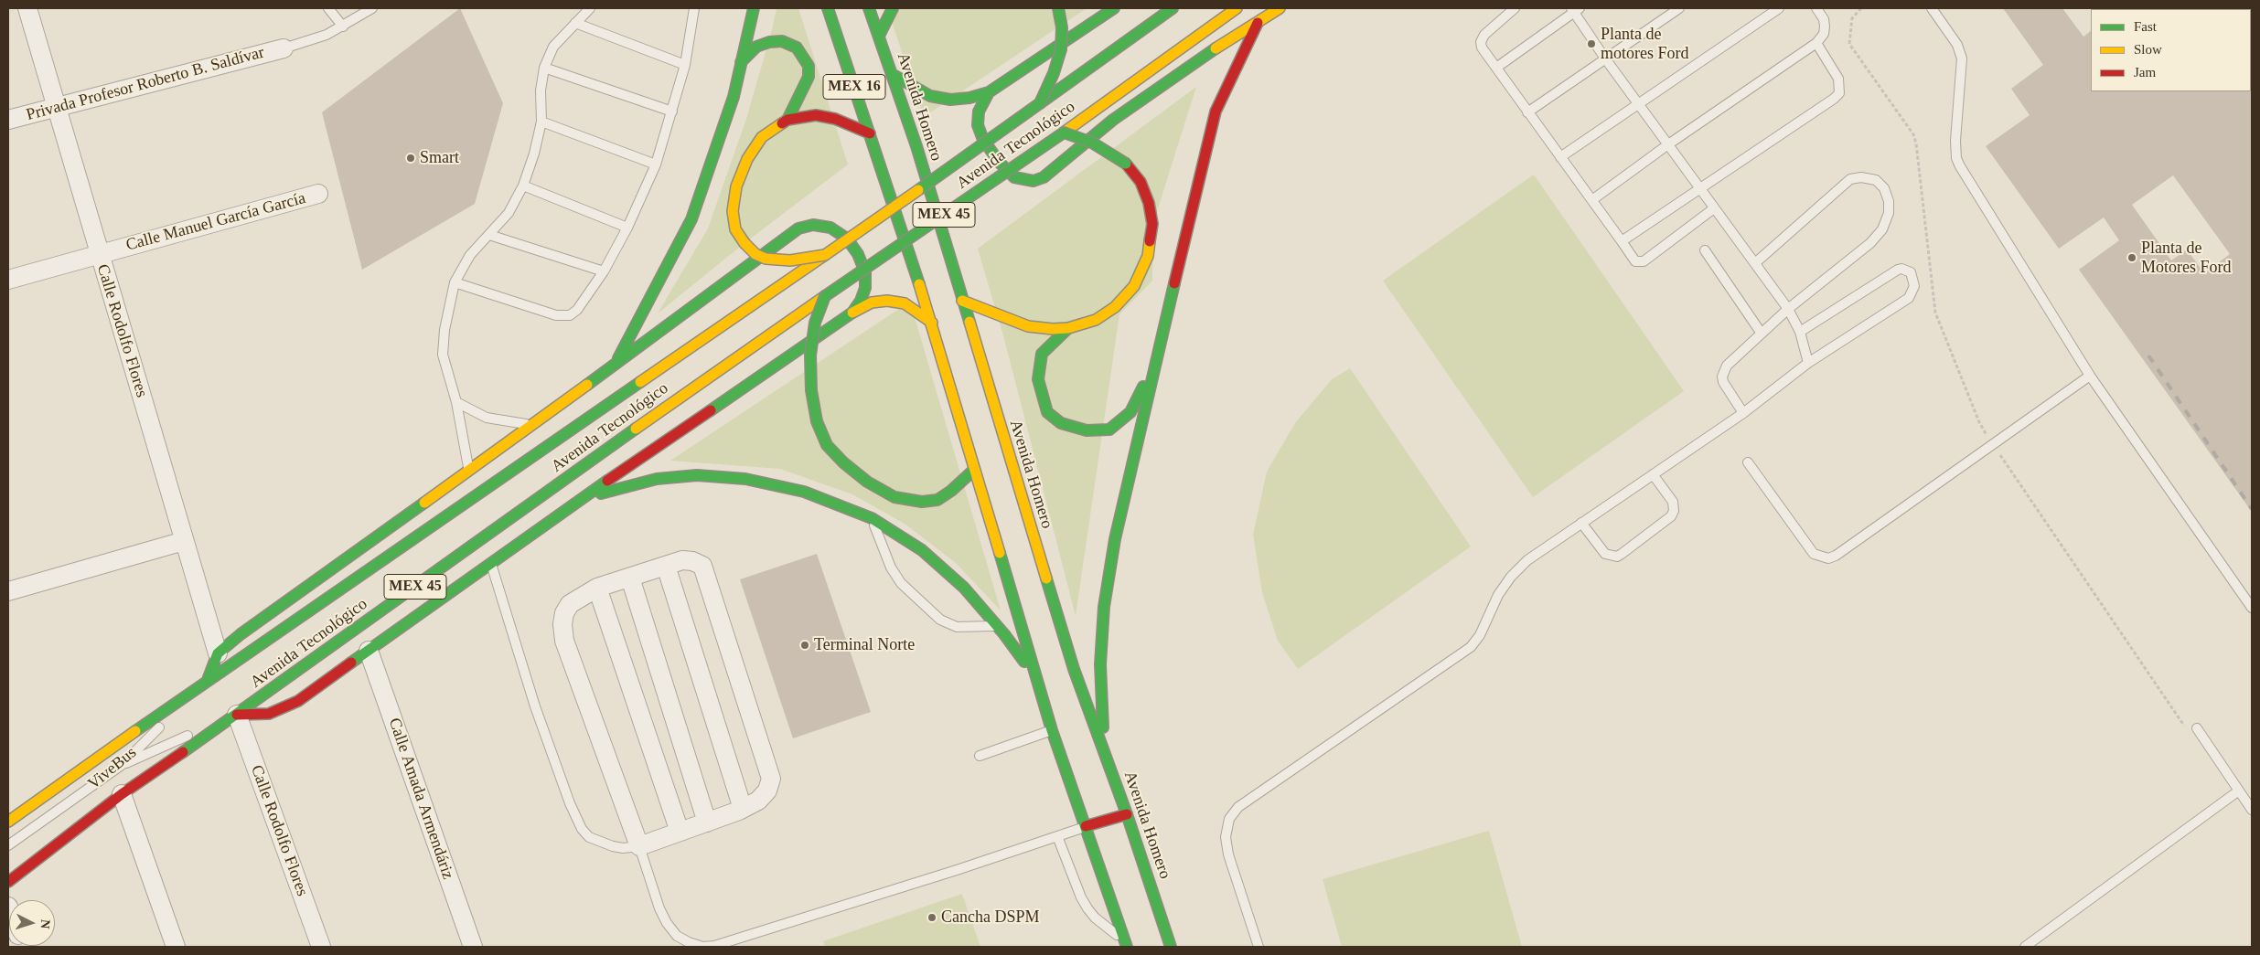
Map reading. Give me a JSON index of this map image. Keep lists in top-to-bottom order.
{
  "streets": {
    "main road": [
      "MEX 16",
      "Avenida Homero",
      "Avenida Tecnológico",
      "MEX 45"
    ],
    "street": [
      "Privada Profesor Roberto B. Saldívar",
      "Calle Manuel García García",
      "Calle Rodolfo Flores",
      "Calle Amada Armendáriz"
    ],
    "lane": ["ViveBus"]
  },
  "crossings": [
    ["Privada Profesor Roberto B. Saldívar", "Calle Rodolfo Flores"],
    ["Avenida Tecnológico", "Calle Rodolfo Flores"],
    ["Avenida Tecnológico", "ViveBus"],
    ["Calle Manuel García García", "Calle Rodolfo Flores"]
  ],
  "places": [
    "Planta de motores Ford",
    "Smart",
    "Planta de Motores Ford",
    "Terminal Norte",
    "Cancha DSPM"
  ],
  "legend": ["Fast", "Slow", "Jam"],
  "north": "right"
}
